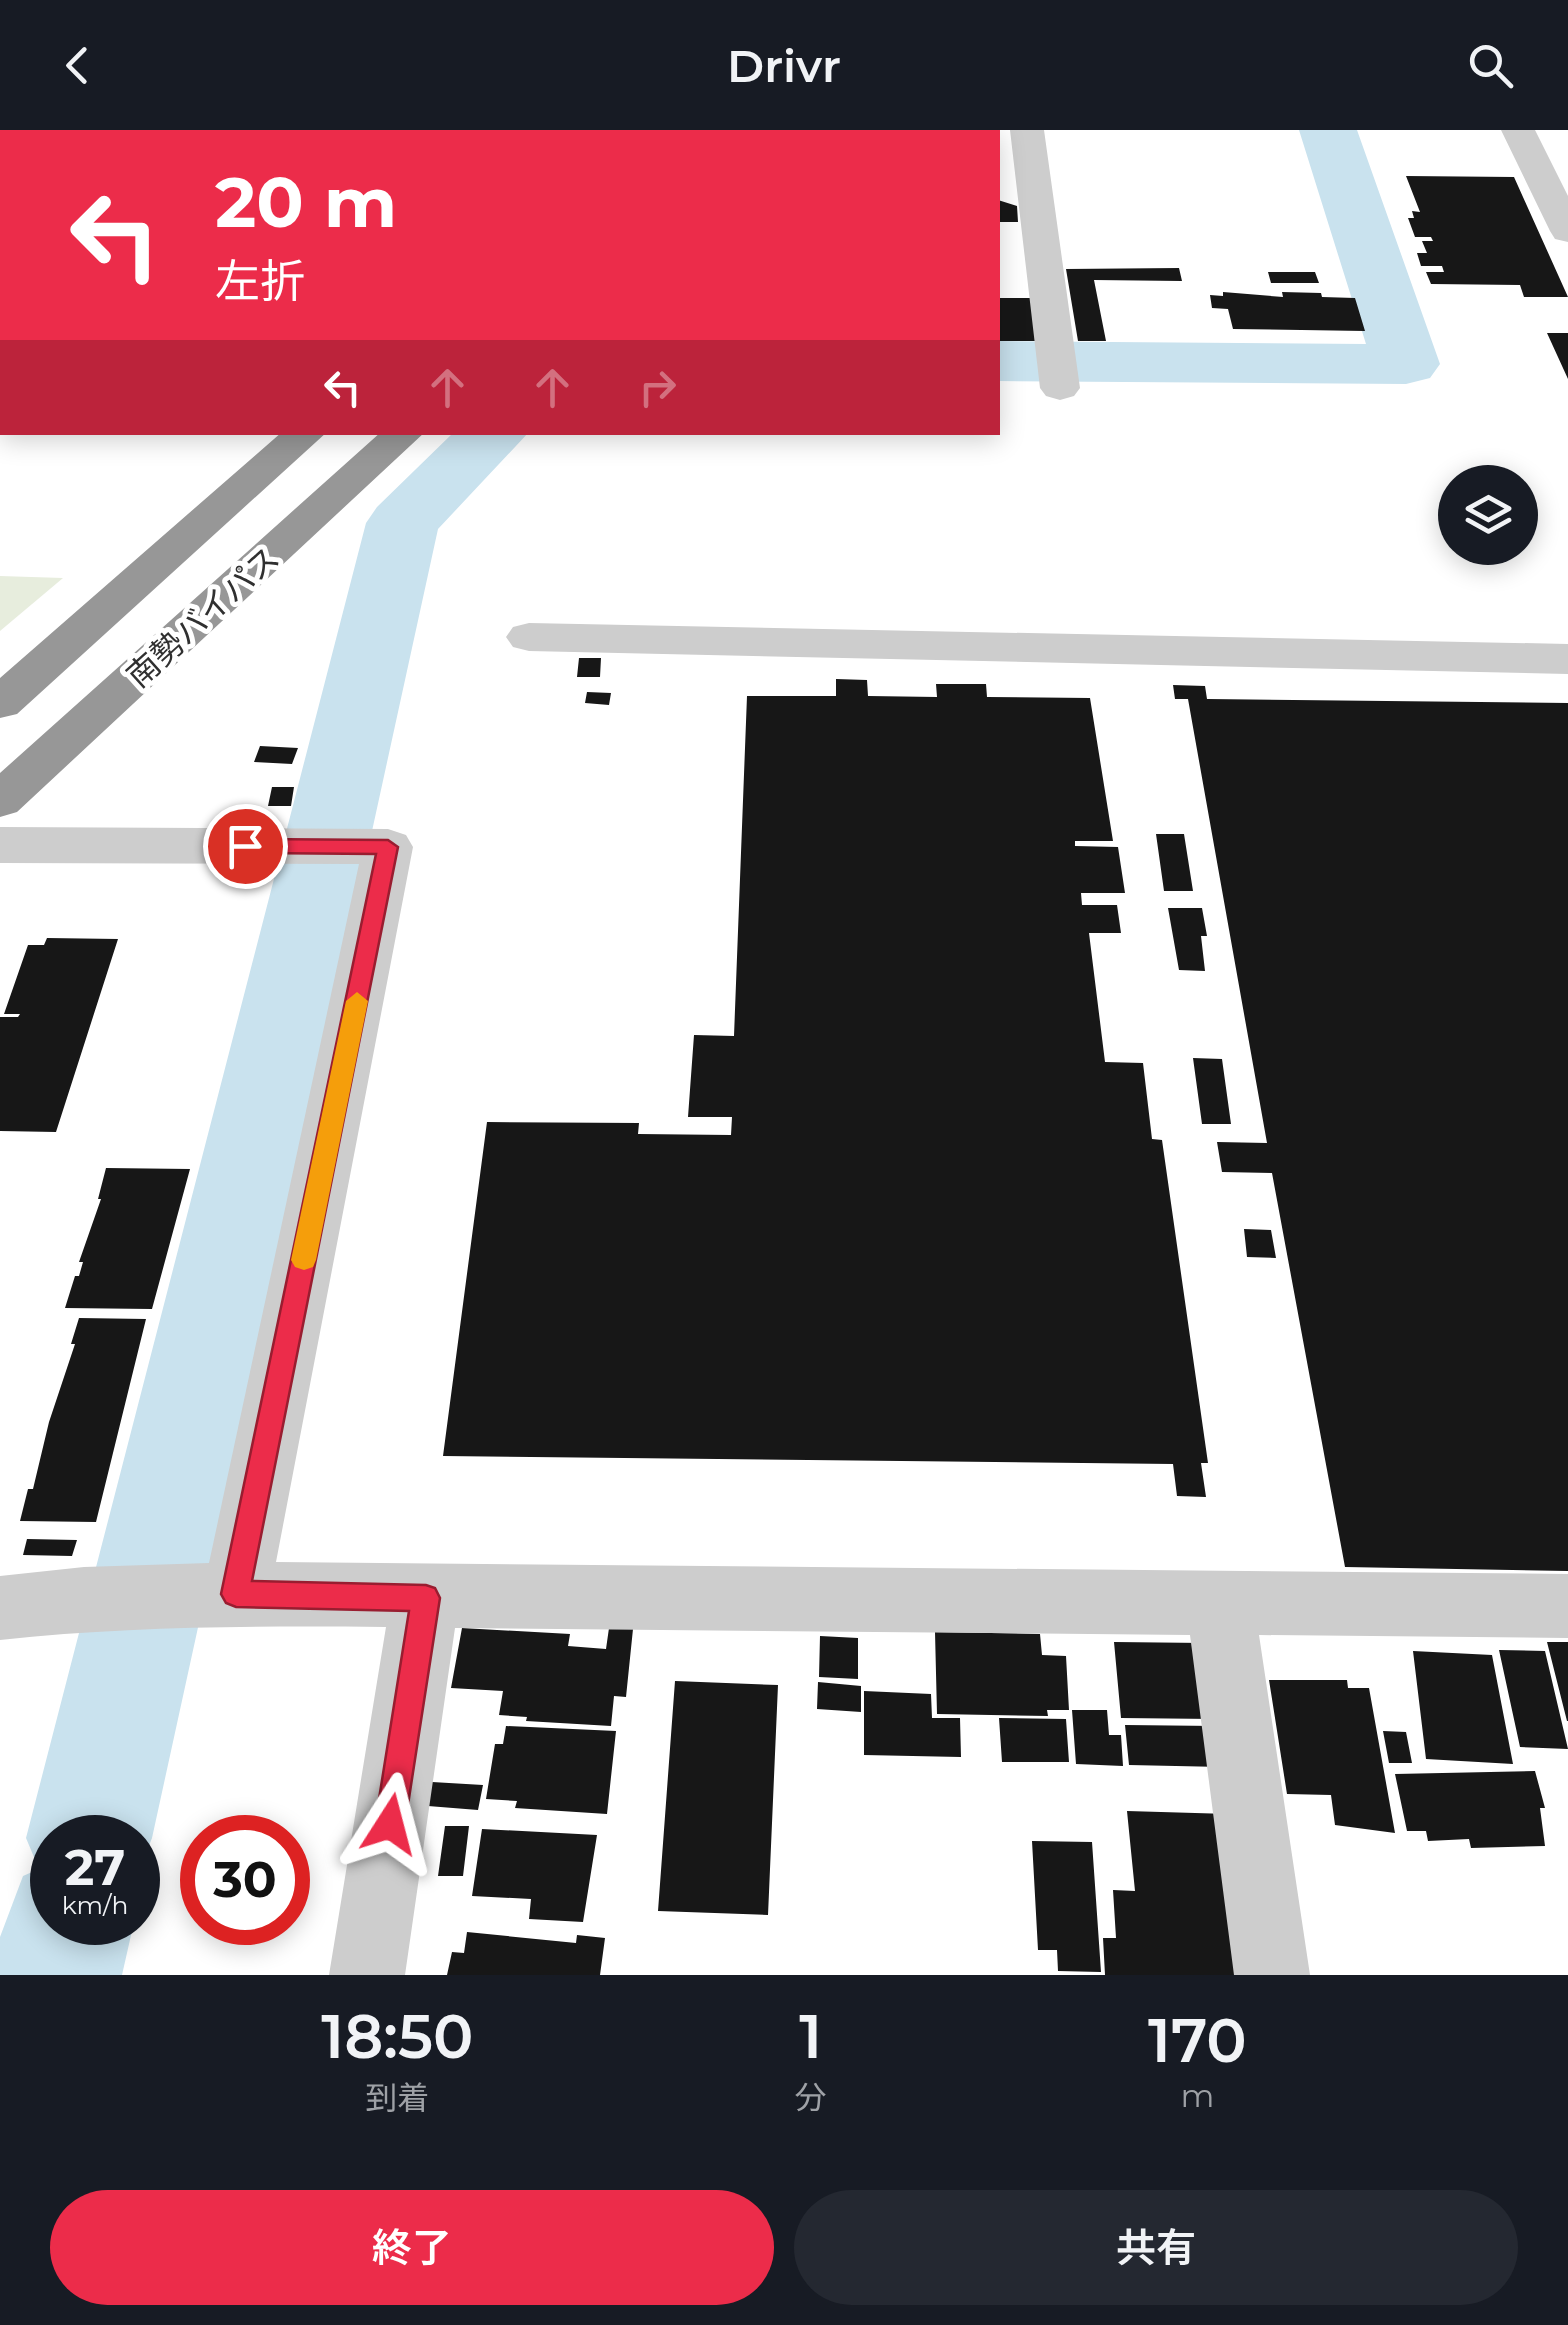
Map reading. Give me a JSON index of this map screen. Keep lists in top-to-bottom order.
{
  "streets": {
    "highway": ["南勢バイパス"]
  },
  "page": {
    "header": "Drivr",
    "turn": ["20 m", "左折"],
    "speed": "27 km/h",
    "limit": "30",
    "eta": [
      "18:50",
      "到着",
      "1",
      "分",
      "170",
      "m"
    ],
    "buttons": ["終了", "共有"]
  }
}
